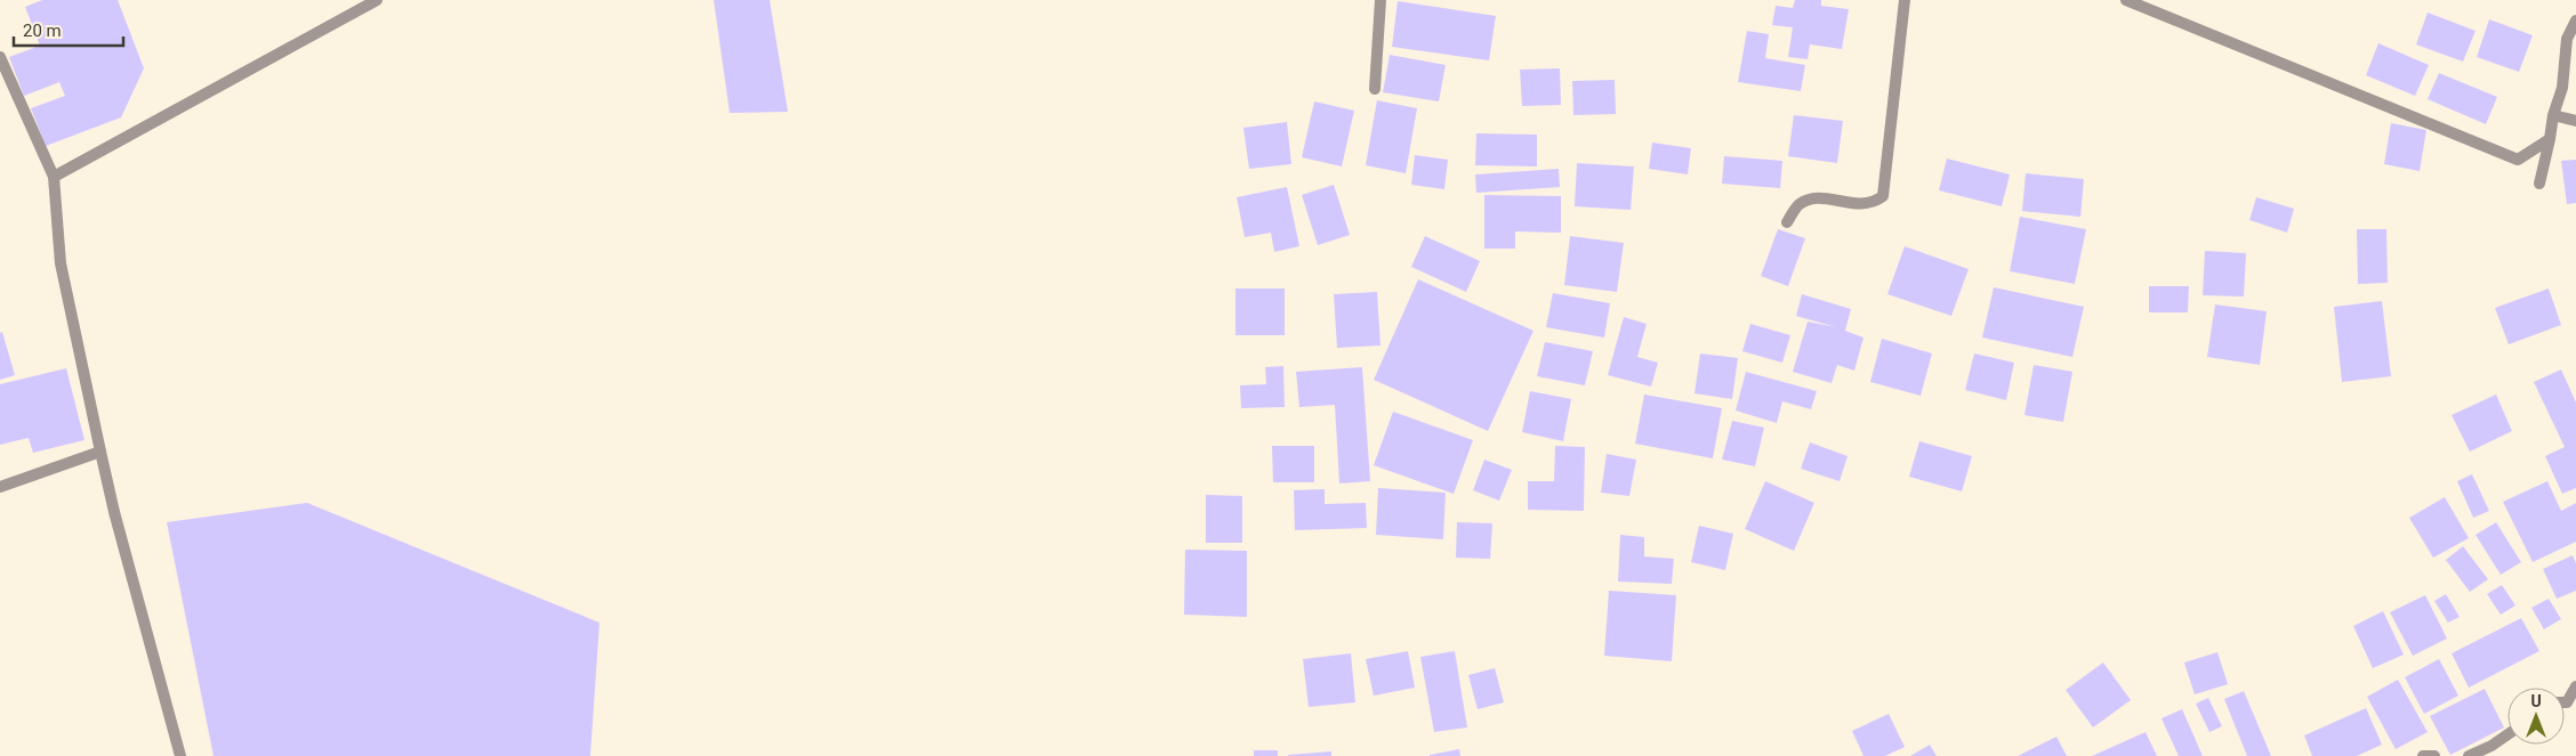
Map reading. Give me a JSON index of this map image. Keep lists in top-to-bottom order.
{
  "scale_bar": "20 m",
  "north": "top"
}
